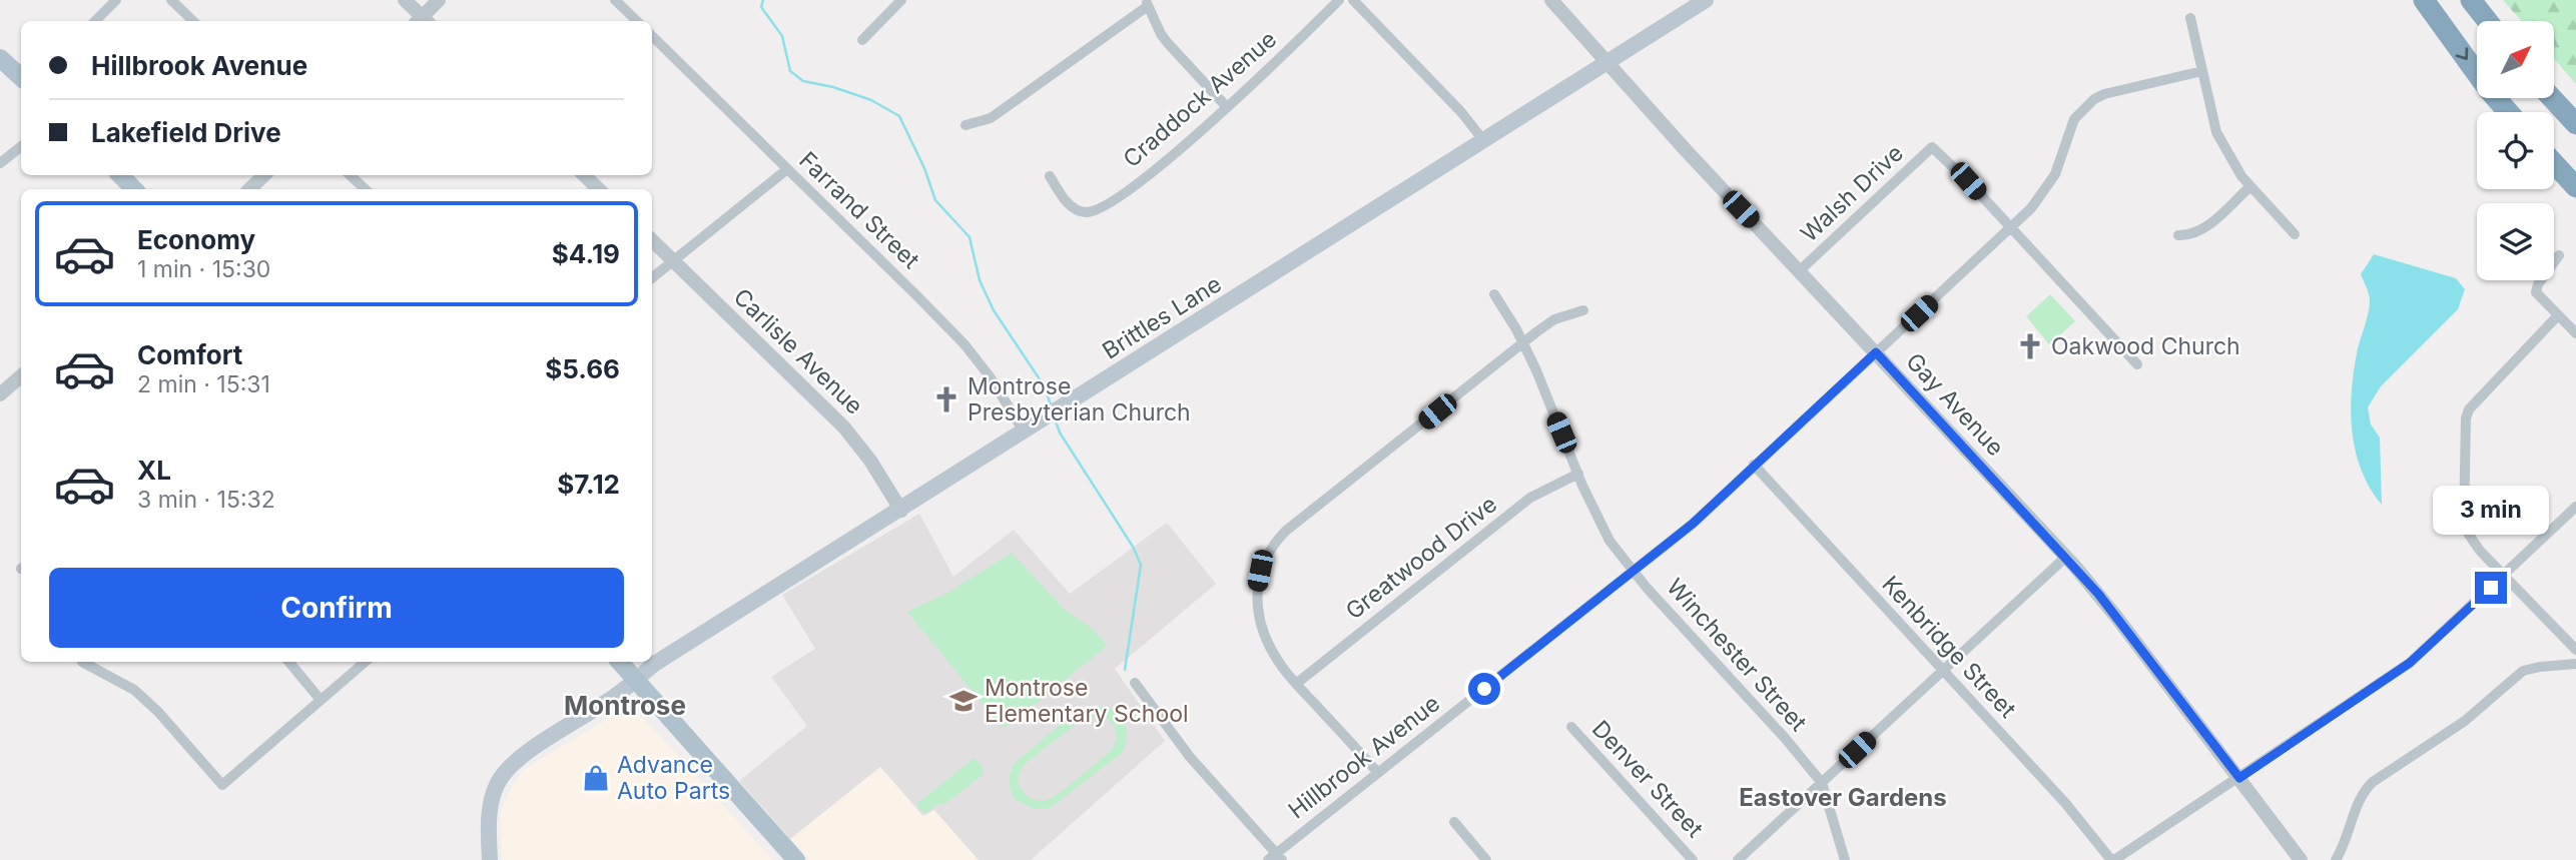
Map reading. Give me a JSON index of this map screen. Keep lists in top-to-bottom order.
{
  "streets": {
    "main road": ["Brittles Lane"],
    "street": [
      "Craddock Avenue",
      "Walsh Drive",
      "Farrand Street",
      "Carlisle Avenue",
      "Gay Avenue",
      "Greatwood Drive",
      "Kenbridge Street",
      "Winchester Street",
      "Hillbrook Avenue",
      "Denver Street"
    ]
  },
  "crossings": [
    ["Walsh Drive", "Gay Avenue"],
    ["Walsh Drive", "Hillbrook Avenue"],
    ["Farrand Street", "Brittles Lane"],
    ["Brittles Lane", "Carlisle Avenue"],
    ["Brittles Lane", "Gay Avenue"],
    ["Gay Avenue", "Hillbrook Avenue"],
    ["Greatwood Drive", "Winchester Street"],
    ["Kenbridge Street", "Hillbrook Avenue"],
    ["Winchester Street", "Hillbrook Avenue"]
  ],
  "districts": ["Montrose", "Eastover Gardens"],
  "places": {
    "church": ["Oakwood Church", "Montrose Presbyterian Church"],
    "school or university": ["Montrose Elementary School"],
    "shop": ["Advance Auto Parts"]
  },
  "north": "top right",
  "page": {
    "banner": ["Hillbrook Avenue", "Lakefield Drive"],
    "list": [
      {
        "name": "Economy",
        "note": "1 min · 15:30",
        "value": "$4.19"
      },
      {
        "name": "Comfort",
        "note": "2 min · 15:31",
        "value": "$5.66"
      },
      {
        "name": "XL",
        "note": "3 min · 15:32",
        "value": "$7.12"
      }
    ],
    "bubble": "3 min",
    "buttons": "Confirm"
  }
}
